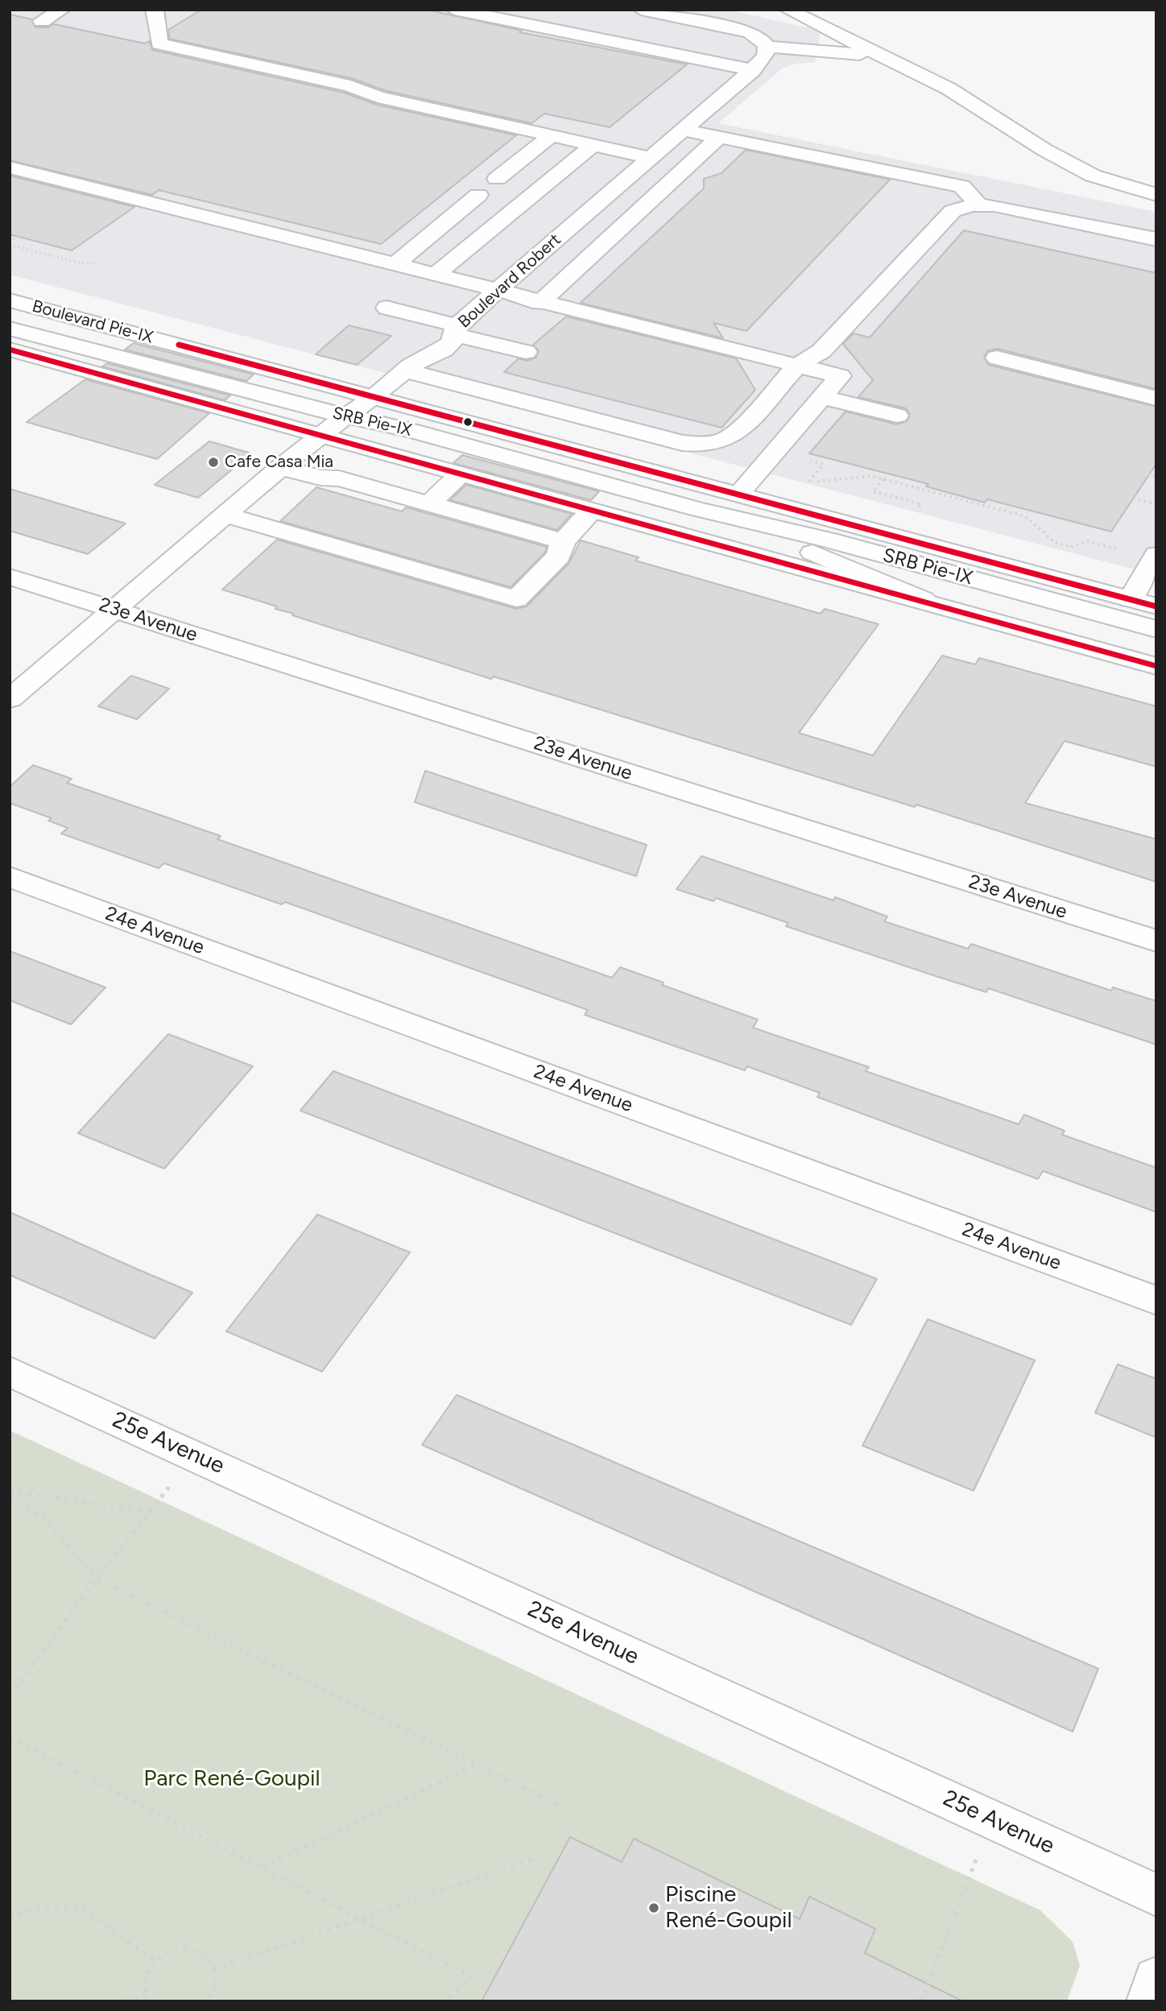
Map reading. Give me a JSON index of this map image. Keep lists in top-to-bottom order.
{
  "streets": {
    "street": [
      "Boulevard Robert",
      "Boulevard Pie-IX",
      "SRB Pie-IX",
      "23e Avenue",
      "24e Avenue",
      "25e Avenue"
    ]
  },
  "crossings": [
    ["Boulevard Robert", "Boulevard Pie-IX"],
    ["Boulevard Robert", "SRB Pie-IX"],
    ["Boulevard Robert", "23e Avenue"]
  ],
  "parks": ["Parc René-Goupil"],
  "places": ["Cafe Casa Mia", "Piscine René-Goupil"]
}
